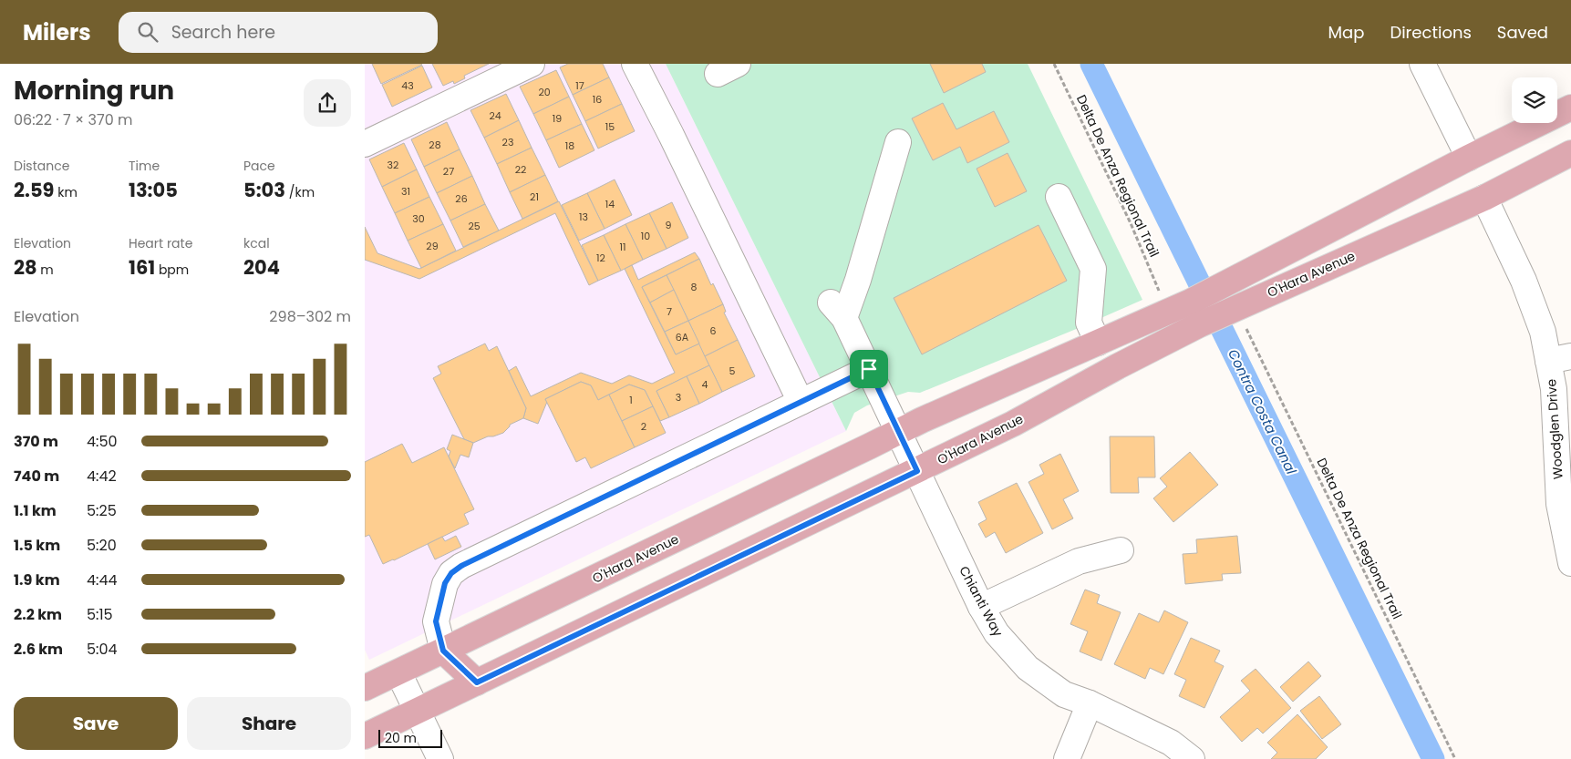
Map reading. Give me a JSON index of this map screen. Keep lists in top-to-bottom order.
{
  "streets": {
    "main road": ["O'Hara Avenue"],
    "street": ["Woodglen Drive", "Chianti Way"],
    "path": ["Delta De Anza Regional Trail"]
  },
  "crossings": [
    ["Delta De Anza Regional Trail", "O'Hara Avenue"],
    ["O'Hara Avenue", "Woodglen Drive"],
    ["O'Hara Avenue", "Chianti Way"]
  ],
  "water": ["Contra Costa Canal"],
  "house_numbers": [
    "43",
    "17",
    "20",
    "16",
    "24",
    "19",
    "15",
    "23",
    "28",
    "18",
    "32",
    "22",
    "27",
    "31",
    "21",
    "26",
    "14",
    "13",
    "30",
    "9",
    "25",
    "10",
    "29",
    "11",
    "12",
    "8",
    "7",
    "6",
    "6A",
    "5",
    "4",
    "3",
    "1",
    "2"
  ],
  "scale_bar": "20 m",
  "page": {
    "header": "Milers",
    "search": "Search here",
    "nav": ["Map", "Directions", "Saved"],
    "heading": ["Morning run", "06:22 · 7 × 370 m"],
    "stats": [
      ["Distance", "2.59 km"],
      ["Time", "13:05"],
      ["Pace", "5:03 /km"],
      ["Elevation", "28 m"],
      ["Heart rate", "161 bpm"],
      ["kcal", "204"]
    ],
    "chart": ["Elevation", "298–302 m"],
    "list": [
      {
        "name": "370 m",
        "note": "4:50"
      },
      {
        "name": "740 m",
        "note": "4:42"
      },
      {
        "name": "1.1 km",
        "note": "5:25"
      },
      {
        "name": "1.5 km",
        "note": "5:20"
      },
      {
        "name": "1.9 km",
        "note": "4:44"
      },
      {
        "name": "2.2 km",
        "note": "5:15"
      },
      {
        "name": "2.6 km",
        "note": "5:04"
      }
    ],
    "buttons": ["Save", "Share"],
    "scale": "20 m"
  }
}
